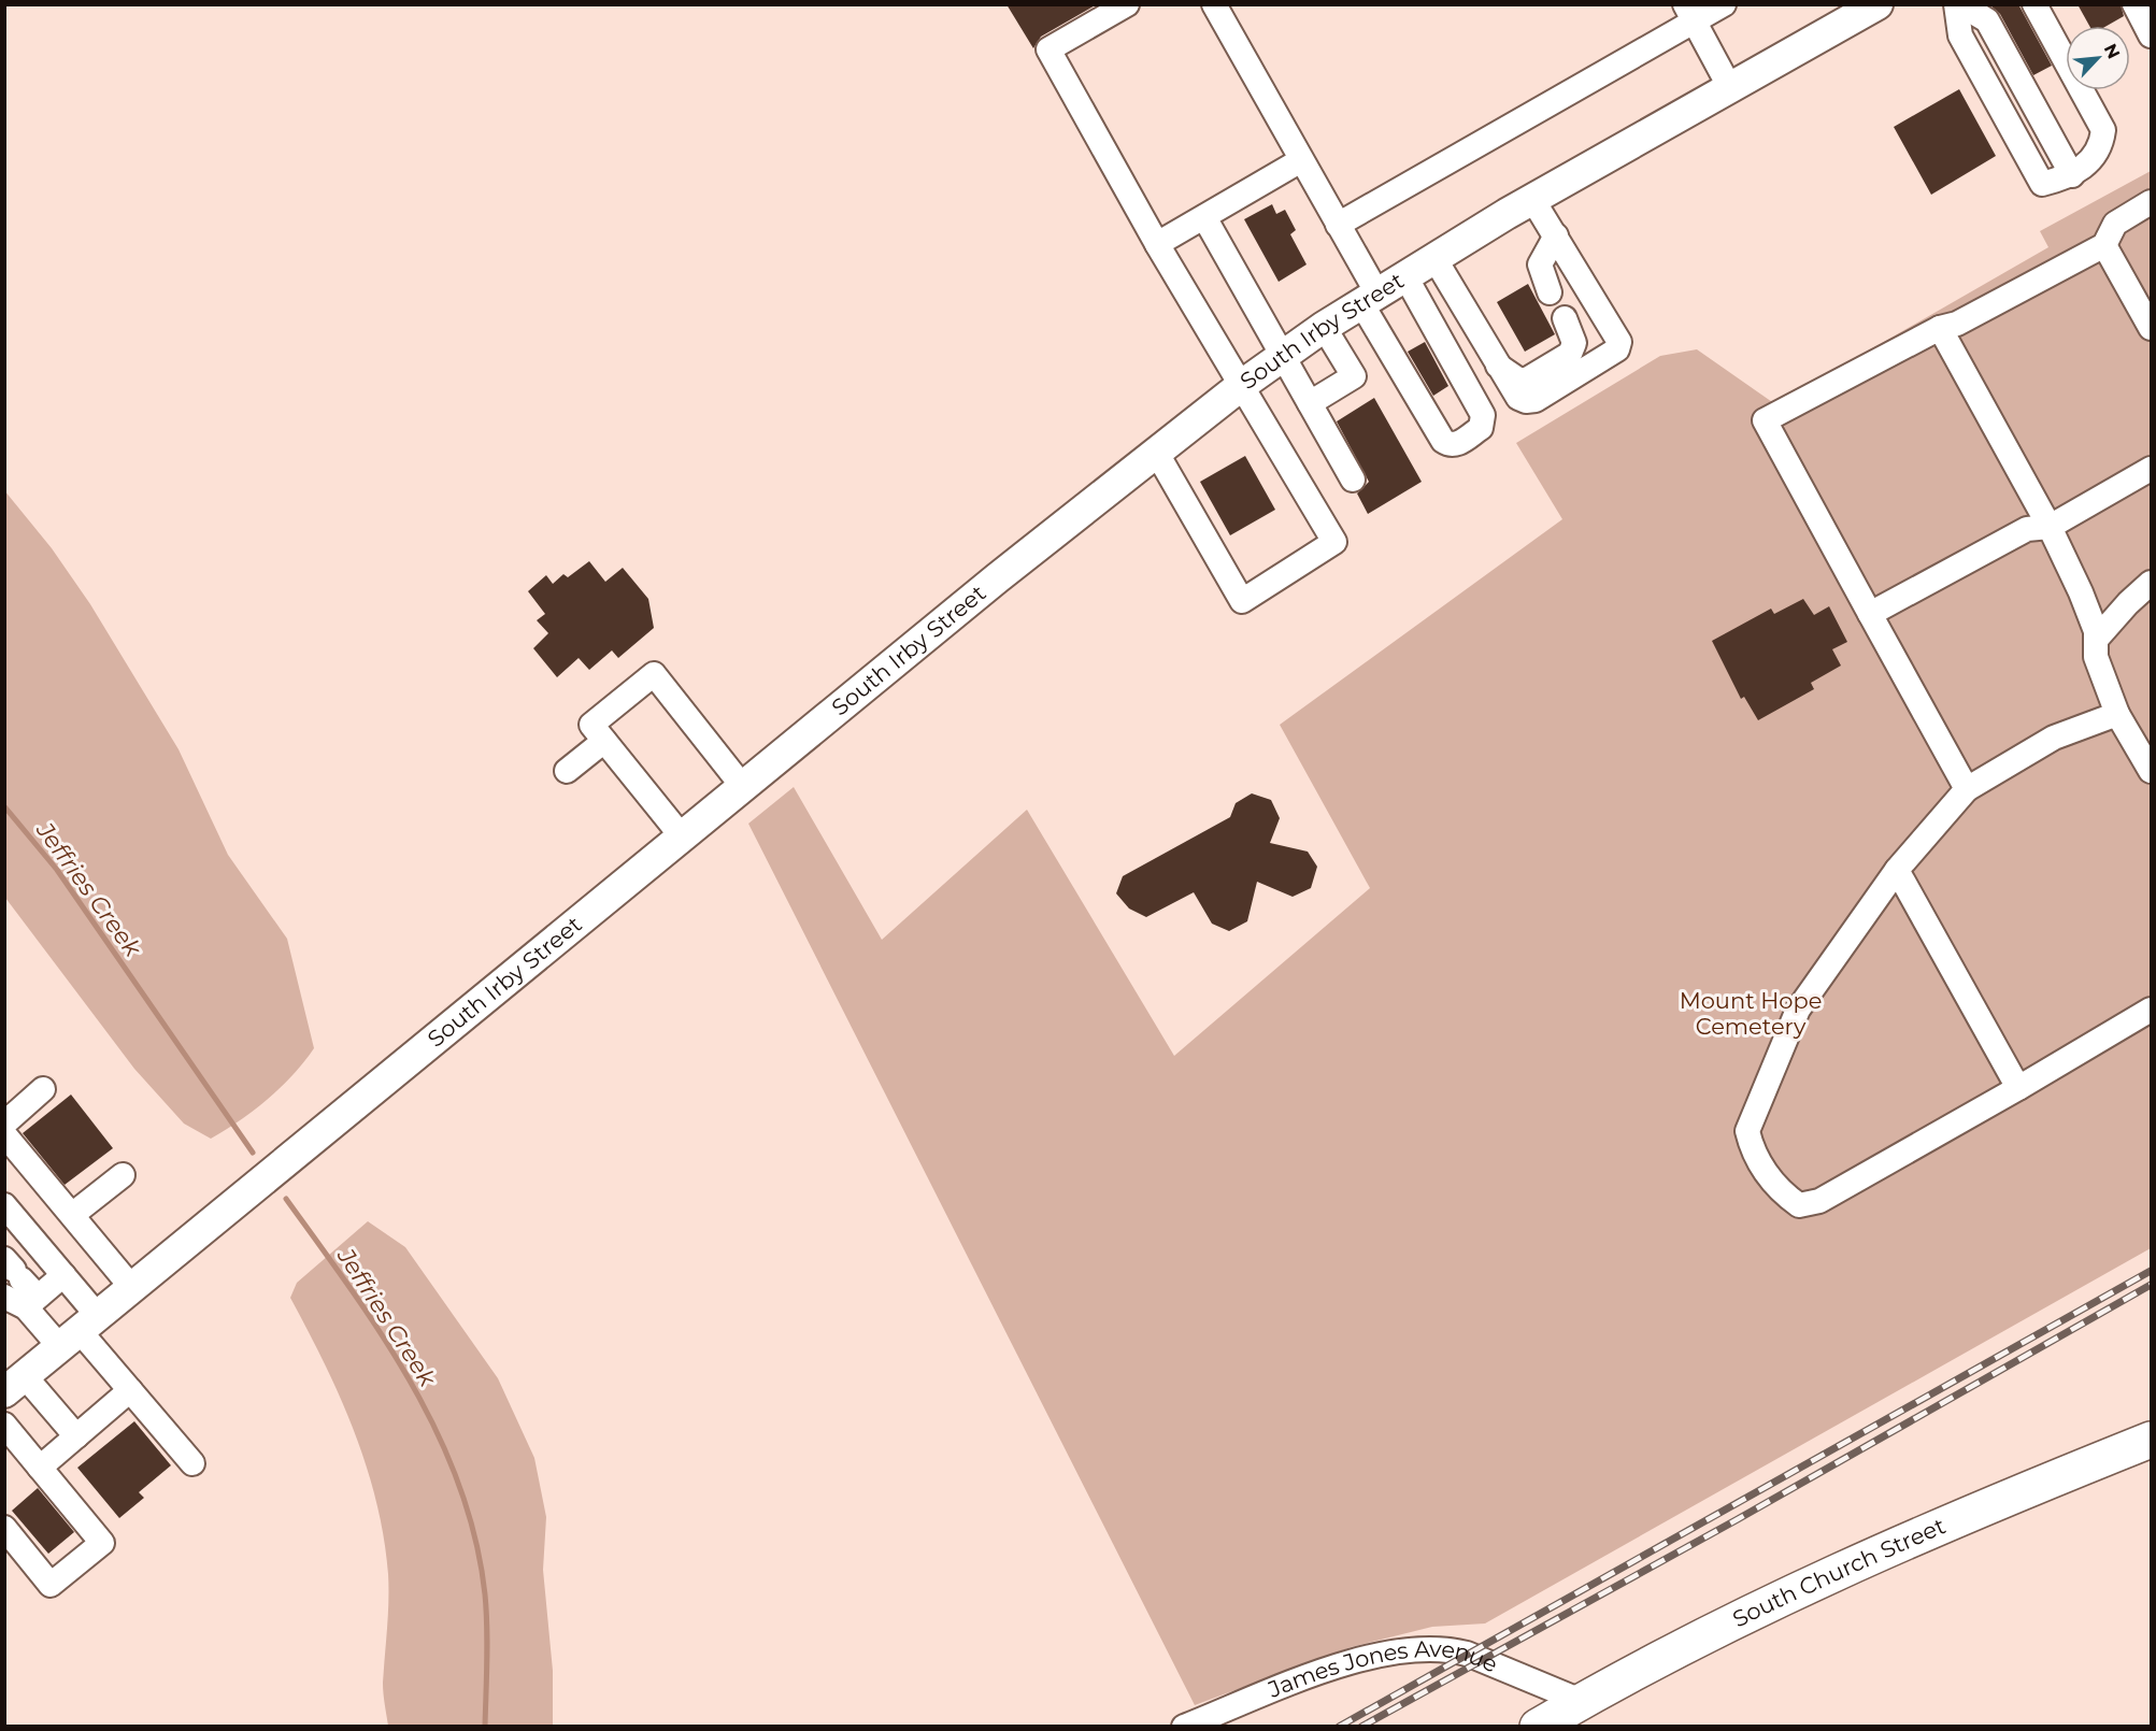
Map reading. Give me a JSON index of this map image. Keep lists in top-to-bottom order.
{
  "streets": {
    "highway": ["South Church Street"],
    "main road": ["South Irby Street"],
    "street": ["James Jones Avenue"]
  },
  "crossings": [
    ["South Church Street", "James Jones Avenue"]
  ],
  "water": ["Jeffries Creek"],
  "parks": ["Mount Hope Cemetery"],
  "north": "top right"
}
